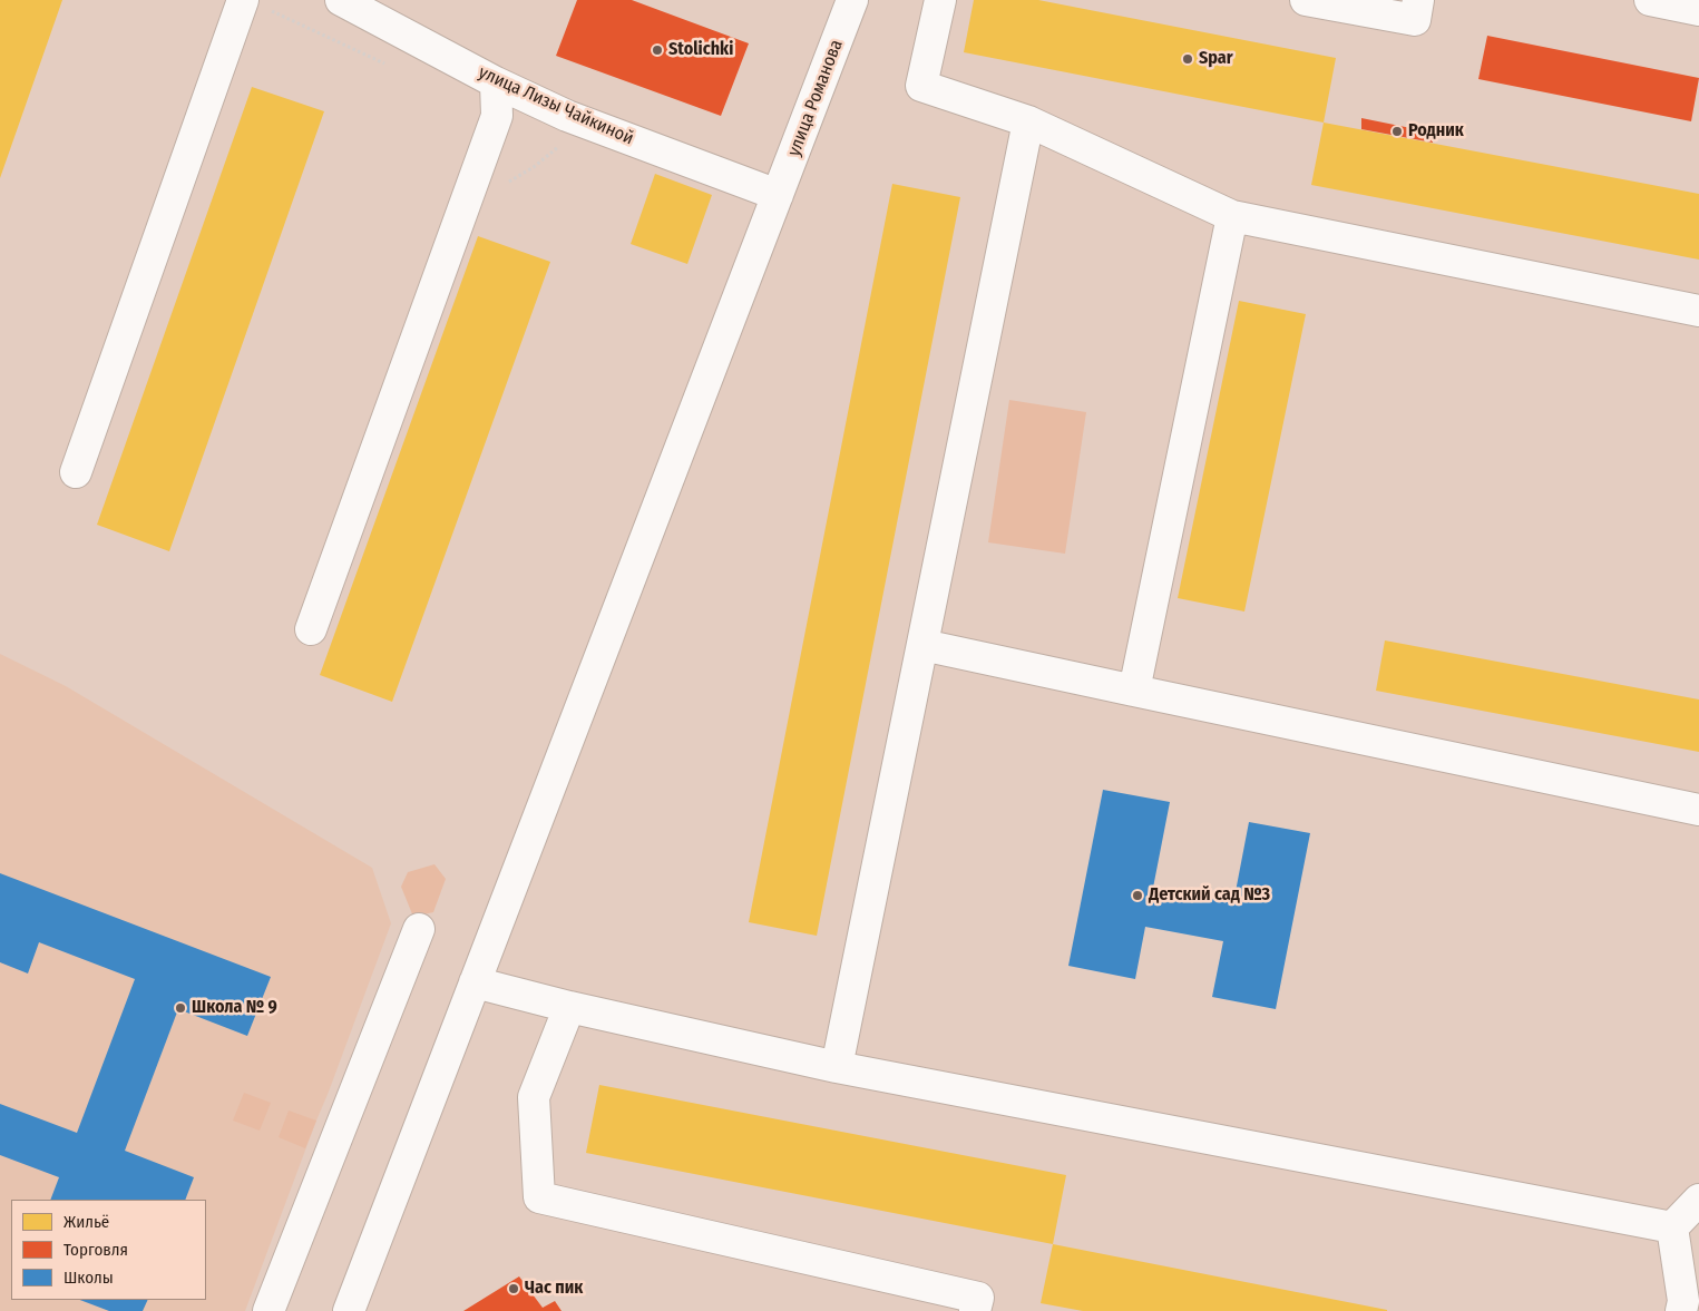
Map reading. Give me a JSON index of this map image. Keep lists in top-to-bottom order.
{
  "streets": {
    "street": ["улица Романова", "улица Лизы Чайкиной"]
  },
  "crossings": [
    ["улица Романова", "улица Лизы Чайкиной"]
  ],
  "places": [
    "Stolichki",
    "Spar",
    "Родник",
    "Детский сад №3",
    "Школа № 9",
    "Час пик"
  ],
  "legend": ["Жильё", "Торговля", "Школы"]
}
